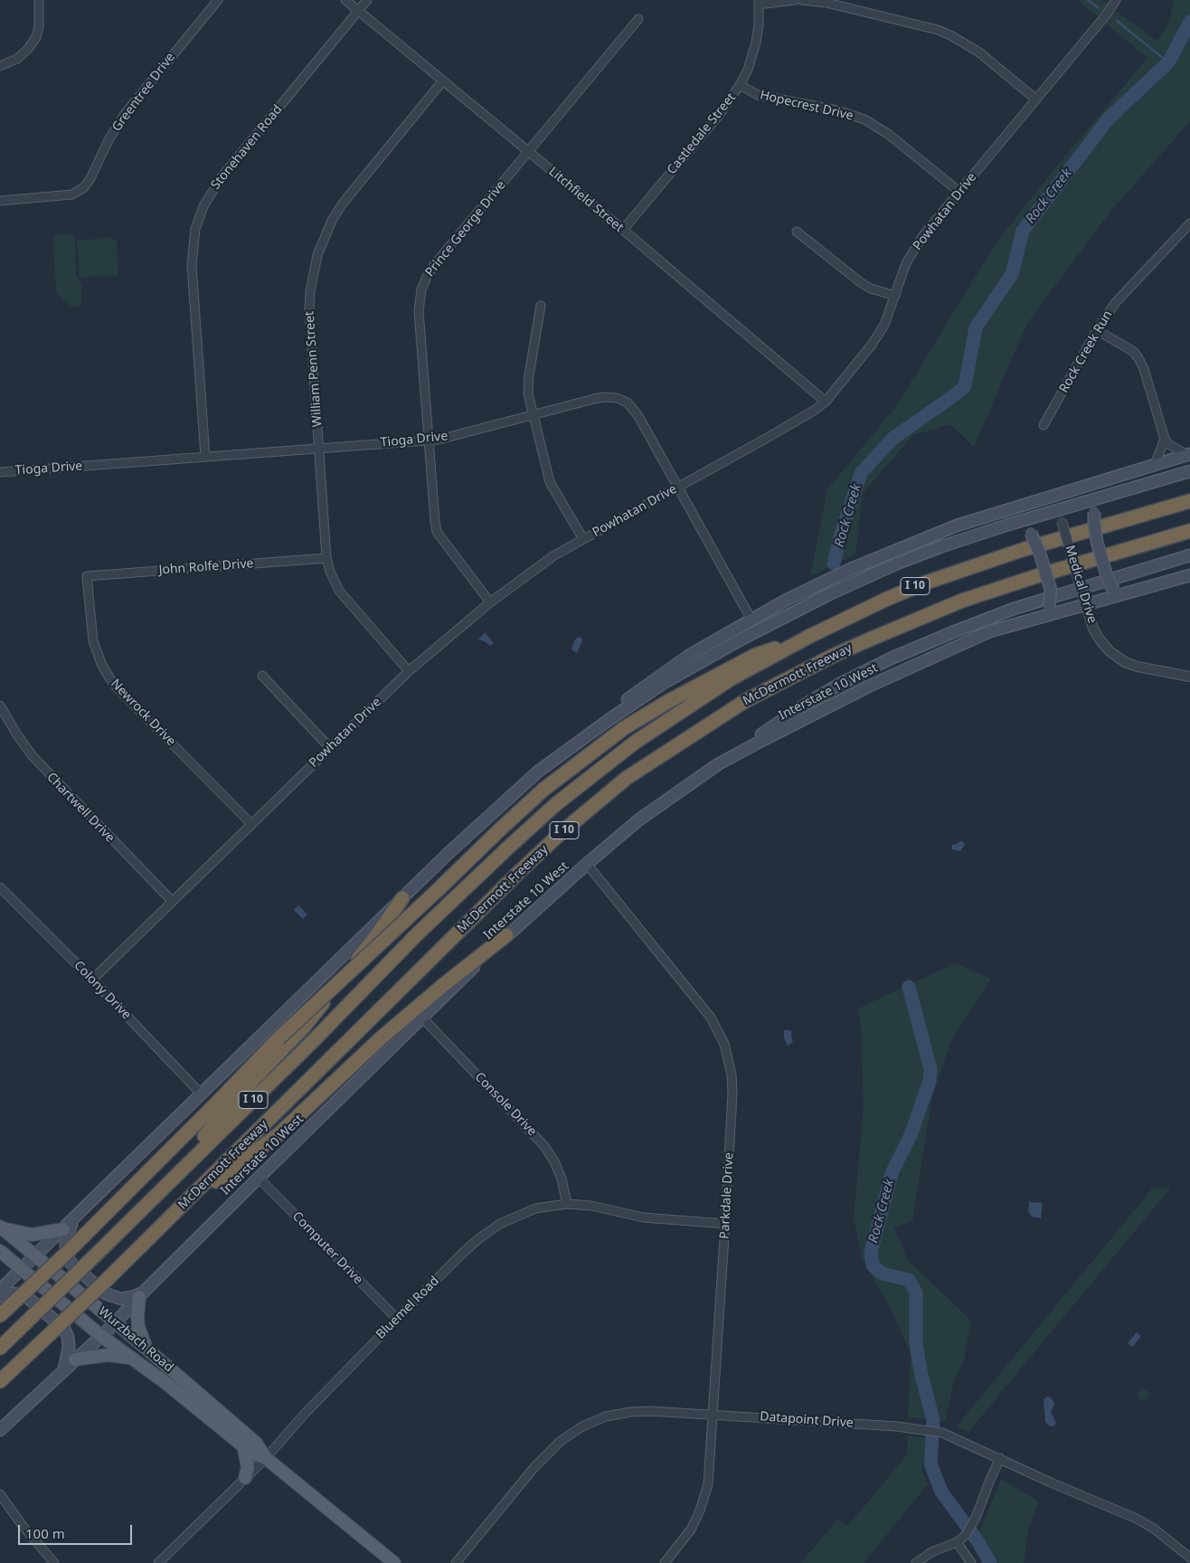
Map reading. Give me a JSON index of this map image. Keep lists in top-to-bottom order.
{
  "streets": {
    "highway": ["I 10", "McDermott Freeway"],
    "main road": ["Interstate 10 West", "Wurzbach Road"],
    "street": [
      "Greentree Drive",
      "Hopecrest Drive",
      "Castledale Street",
      "Stonehaven Road",
      "Litchfield Street",
      "Powhatan Drive",
      "Prince George Drive",
      "Rock Creek Run",
      "William Penn Street",
      "Tioga Drive",
      "John Rolfe Drive",
      "Medical Drive",
      "Newrock Drive",
      "Chartwell Drive",
      "Colony Drive",
      "Console Drive",
      "Parkdale Drive",
      "Computer Drive",
      "Bluemel Road",
      "Datapoint Drive"
    ]
  },
  "crossings": [
    ["Hopecrest Drive", "Castledale Street"],
    ["Hopecrest Drive", "Powhatan Drive"],
    ["Castledale Street", "Litchfield Street"],
    ["Stonehaven Road", "Litchfield Street"],
    ["Stonehaven Road", "Tioga Drive"],
    ["Litchfield Street", "Powhatan Drive"],
    ["Litchfield Street", "Prince George Drive"],
    ["Litchfield Street", "William Penn Street"],
    ["Powhatan Drive", "Prince George Drive"],
    ["Powhatan Drive", "William Penn Street"],
    ["Powhatan Drive", "Tioga Drive"],
    ["Powhatan Drive", "Newrock Drive"],
    ["Powhatan Drive", "Chartwell Drive"],
    ["Powhatan Drive", "Colony Drive"],
    ["Prince George Drive", "Tioga Drive"],
    ["William Penn Street", "Tioga Drive"],
    ["William Penn Street", "John Rolfe Drive"],
    ["John Rolfe Drive", "Newrock Drive"],
    ["Medical Drive", "Interstate 10 West"],
    ["Interstate 10 West", "Console Drive"],
    ["Interstate 10 West", "Parkdale Drive"],
    ["Interstate 10 West", "Computer Drive"],
    ["Interstate 10 West", "Wurzbach Road"],
    ["Console Drive", "Bluemel Road"],
    ["Parkdale Drive", "Bluemel Road"],
    ["Parkdale Drive", "Datapoint Drive"],
    ["Computer Drive", "Bluemel Road"],
    ["Bluemel Road", "Wurzbach Road"]
  ],
  "water": ["Rock Creek"],
  "scale_bar": "100 m"
}
